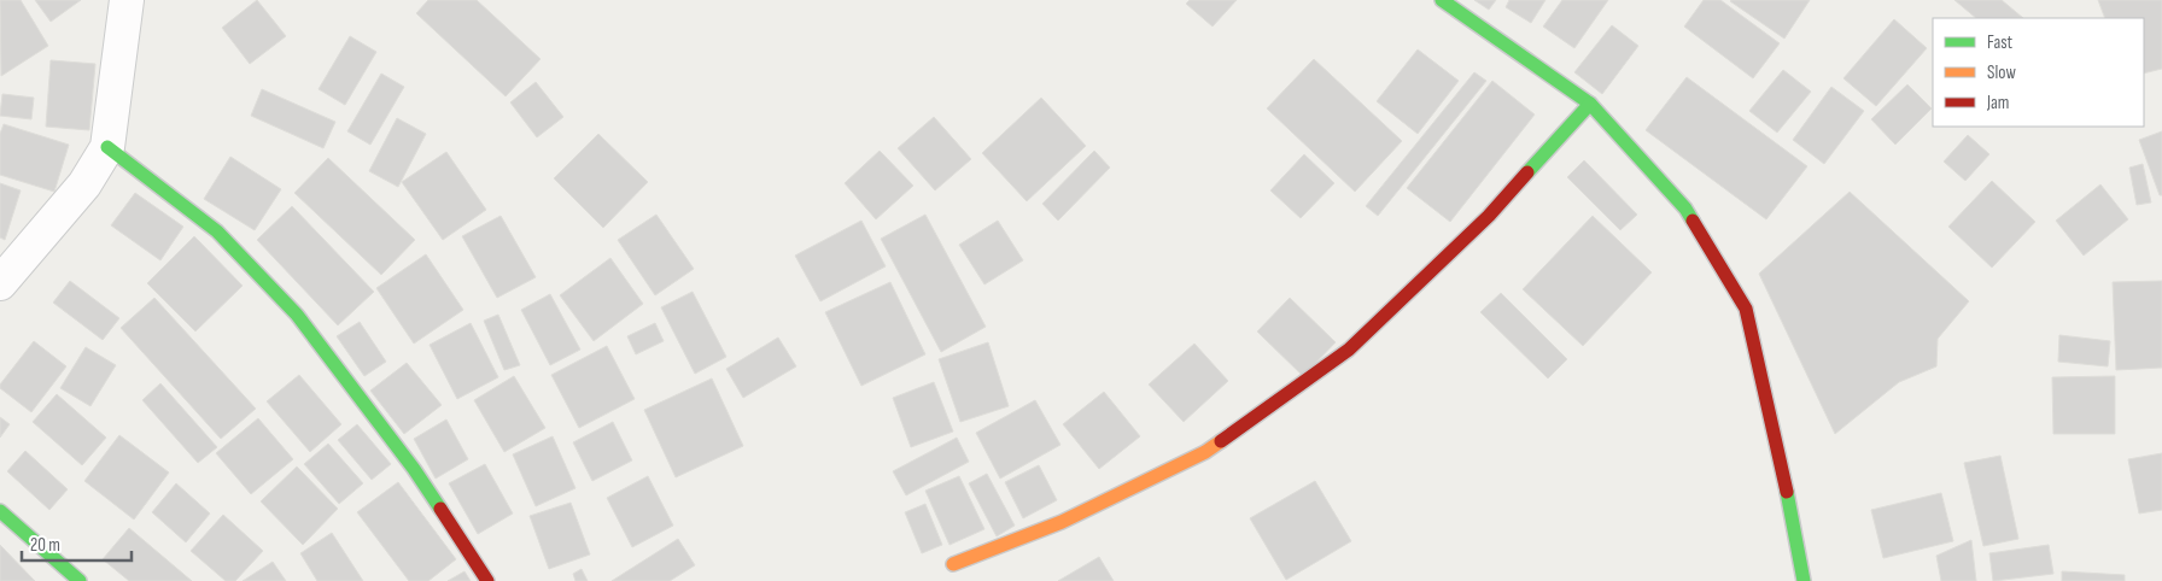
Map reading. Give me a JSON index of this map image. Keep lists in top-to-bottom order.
{
  "legend": ["Fast", "Slow", "Jam"],
  "scale_bar": "20 m"
}
